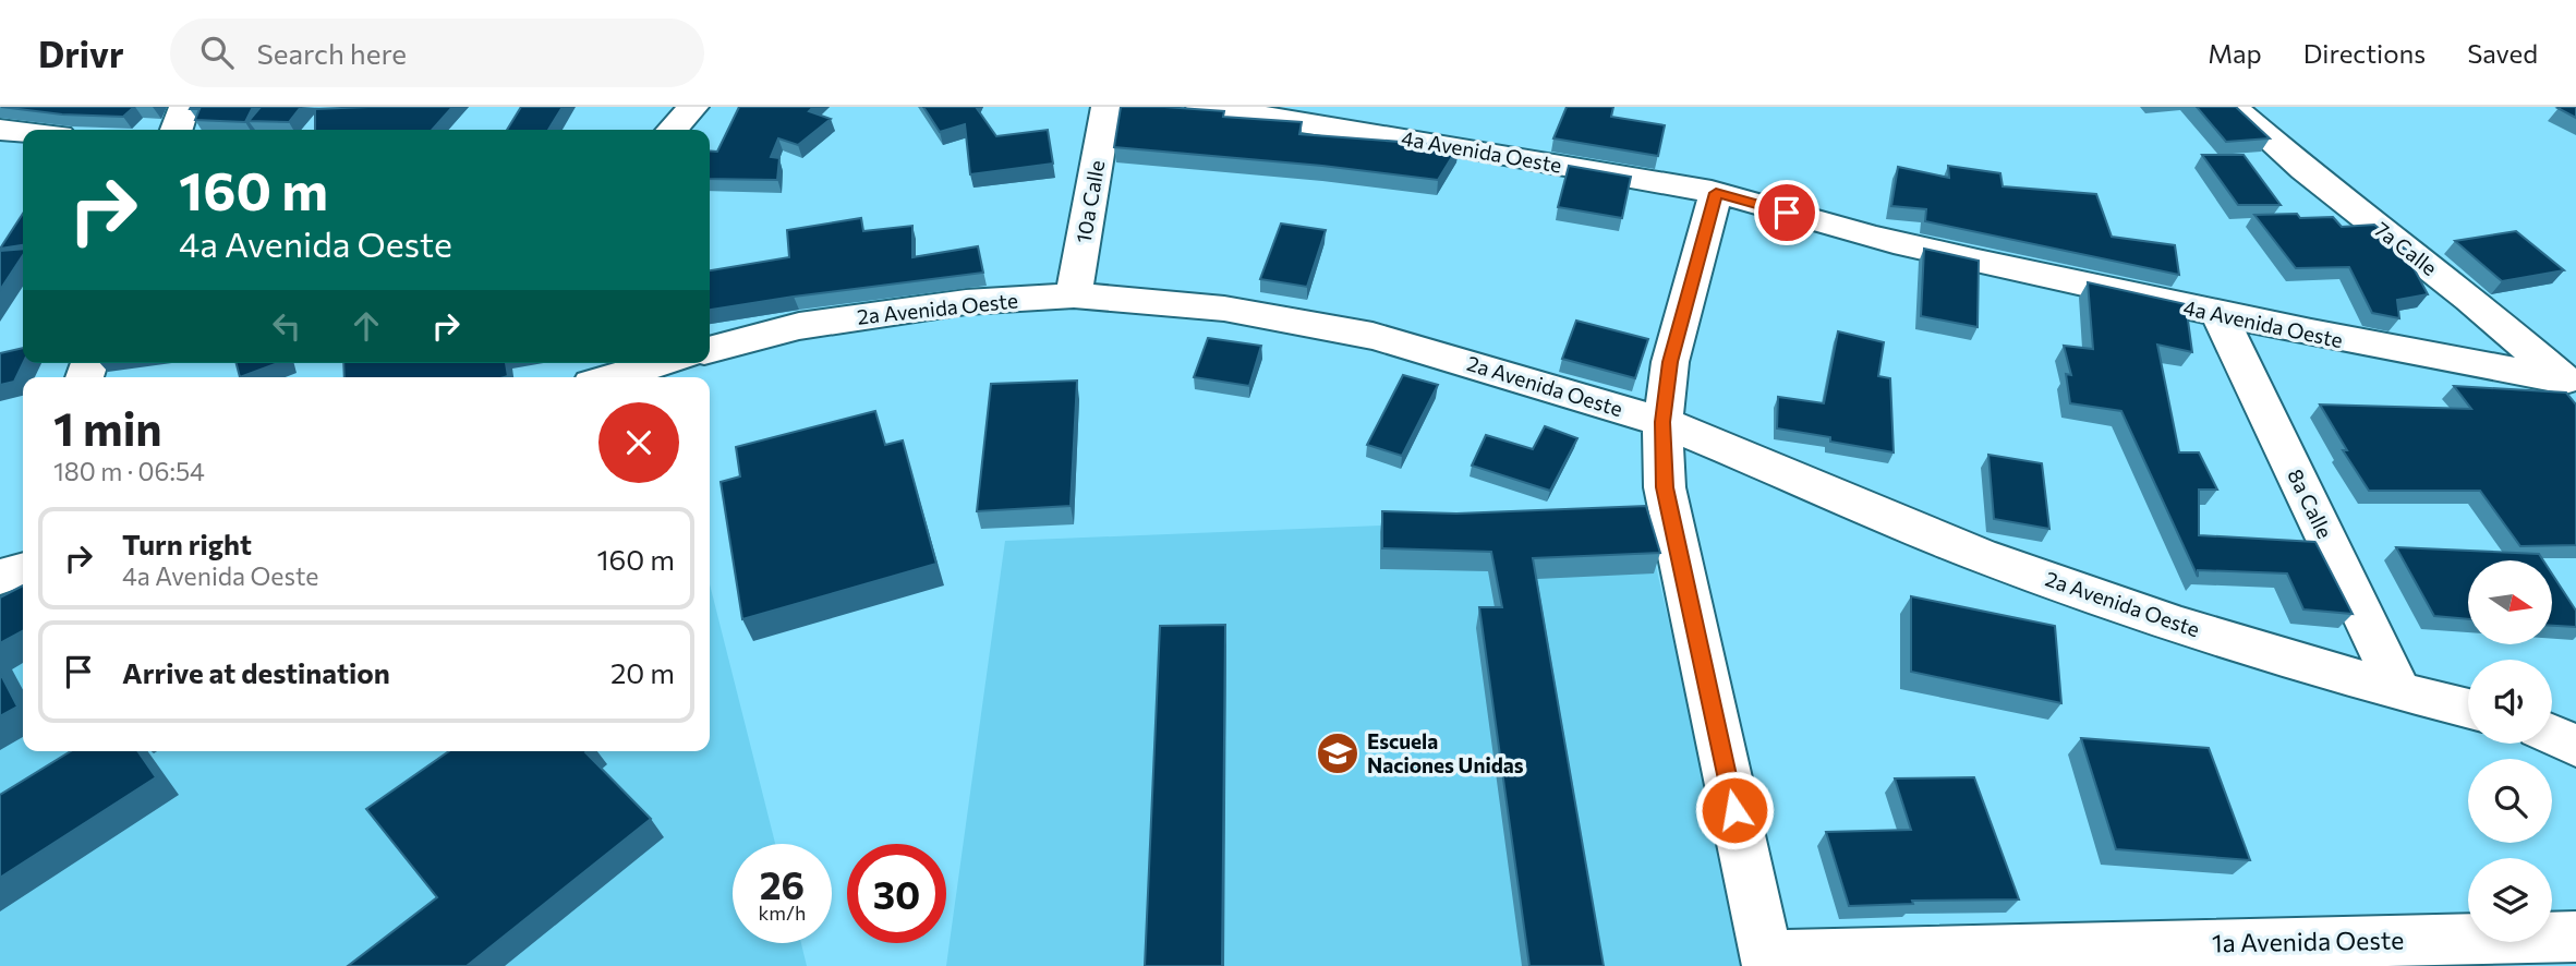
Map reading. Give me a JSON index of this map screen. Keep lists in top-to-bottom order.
{
  "streets": {
    "street": [
      "4a Avenida Oeste",
      "10a Calle",
      "7a Calle",
      "2a Avenida Oeste",
      "8a Calle",
      "1a Avenida Oeste"
    ]
  },
  "crossings": [
    ["4a Avenida Oeste", "7a Calle"],
    ["4a Avenida Oeste", "8a Calle"],
    ["10a Calle", "2a Avenida Oeste"],
    ["2a Avenida Oeste", "8a Calle"]
  ],
  "places": {
    "school or university": ["Escuela Naciones Unidas"]
  },
  "north": "right",
  "page": {
    "header": "Drivr",
    "search": "Search here",
    "nav": ["Map", "Directions", "Saved"],
    "turn": ["160 m", "4a Avenida Oeste"],
    "heading": ["1 min", "180 m · 06:54"],
    "list": [
      {
        "name": "Turn right",
        "note": "4a Avenida Oeste",
        "value": "160 m"
      },
      {
        "name": "Arrive at destination",
        "value": "20 m"
      }
    ],
    "speed": "26 km/h",
    "limit": "30"
  }
}
